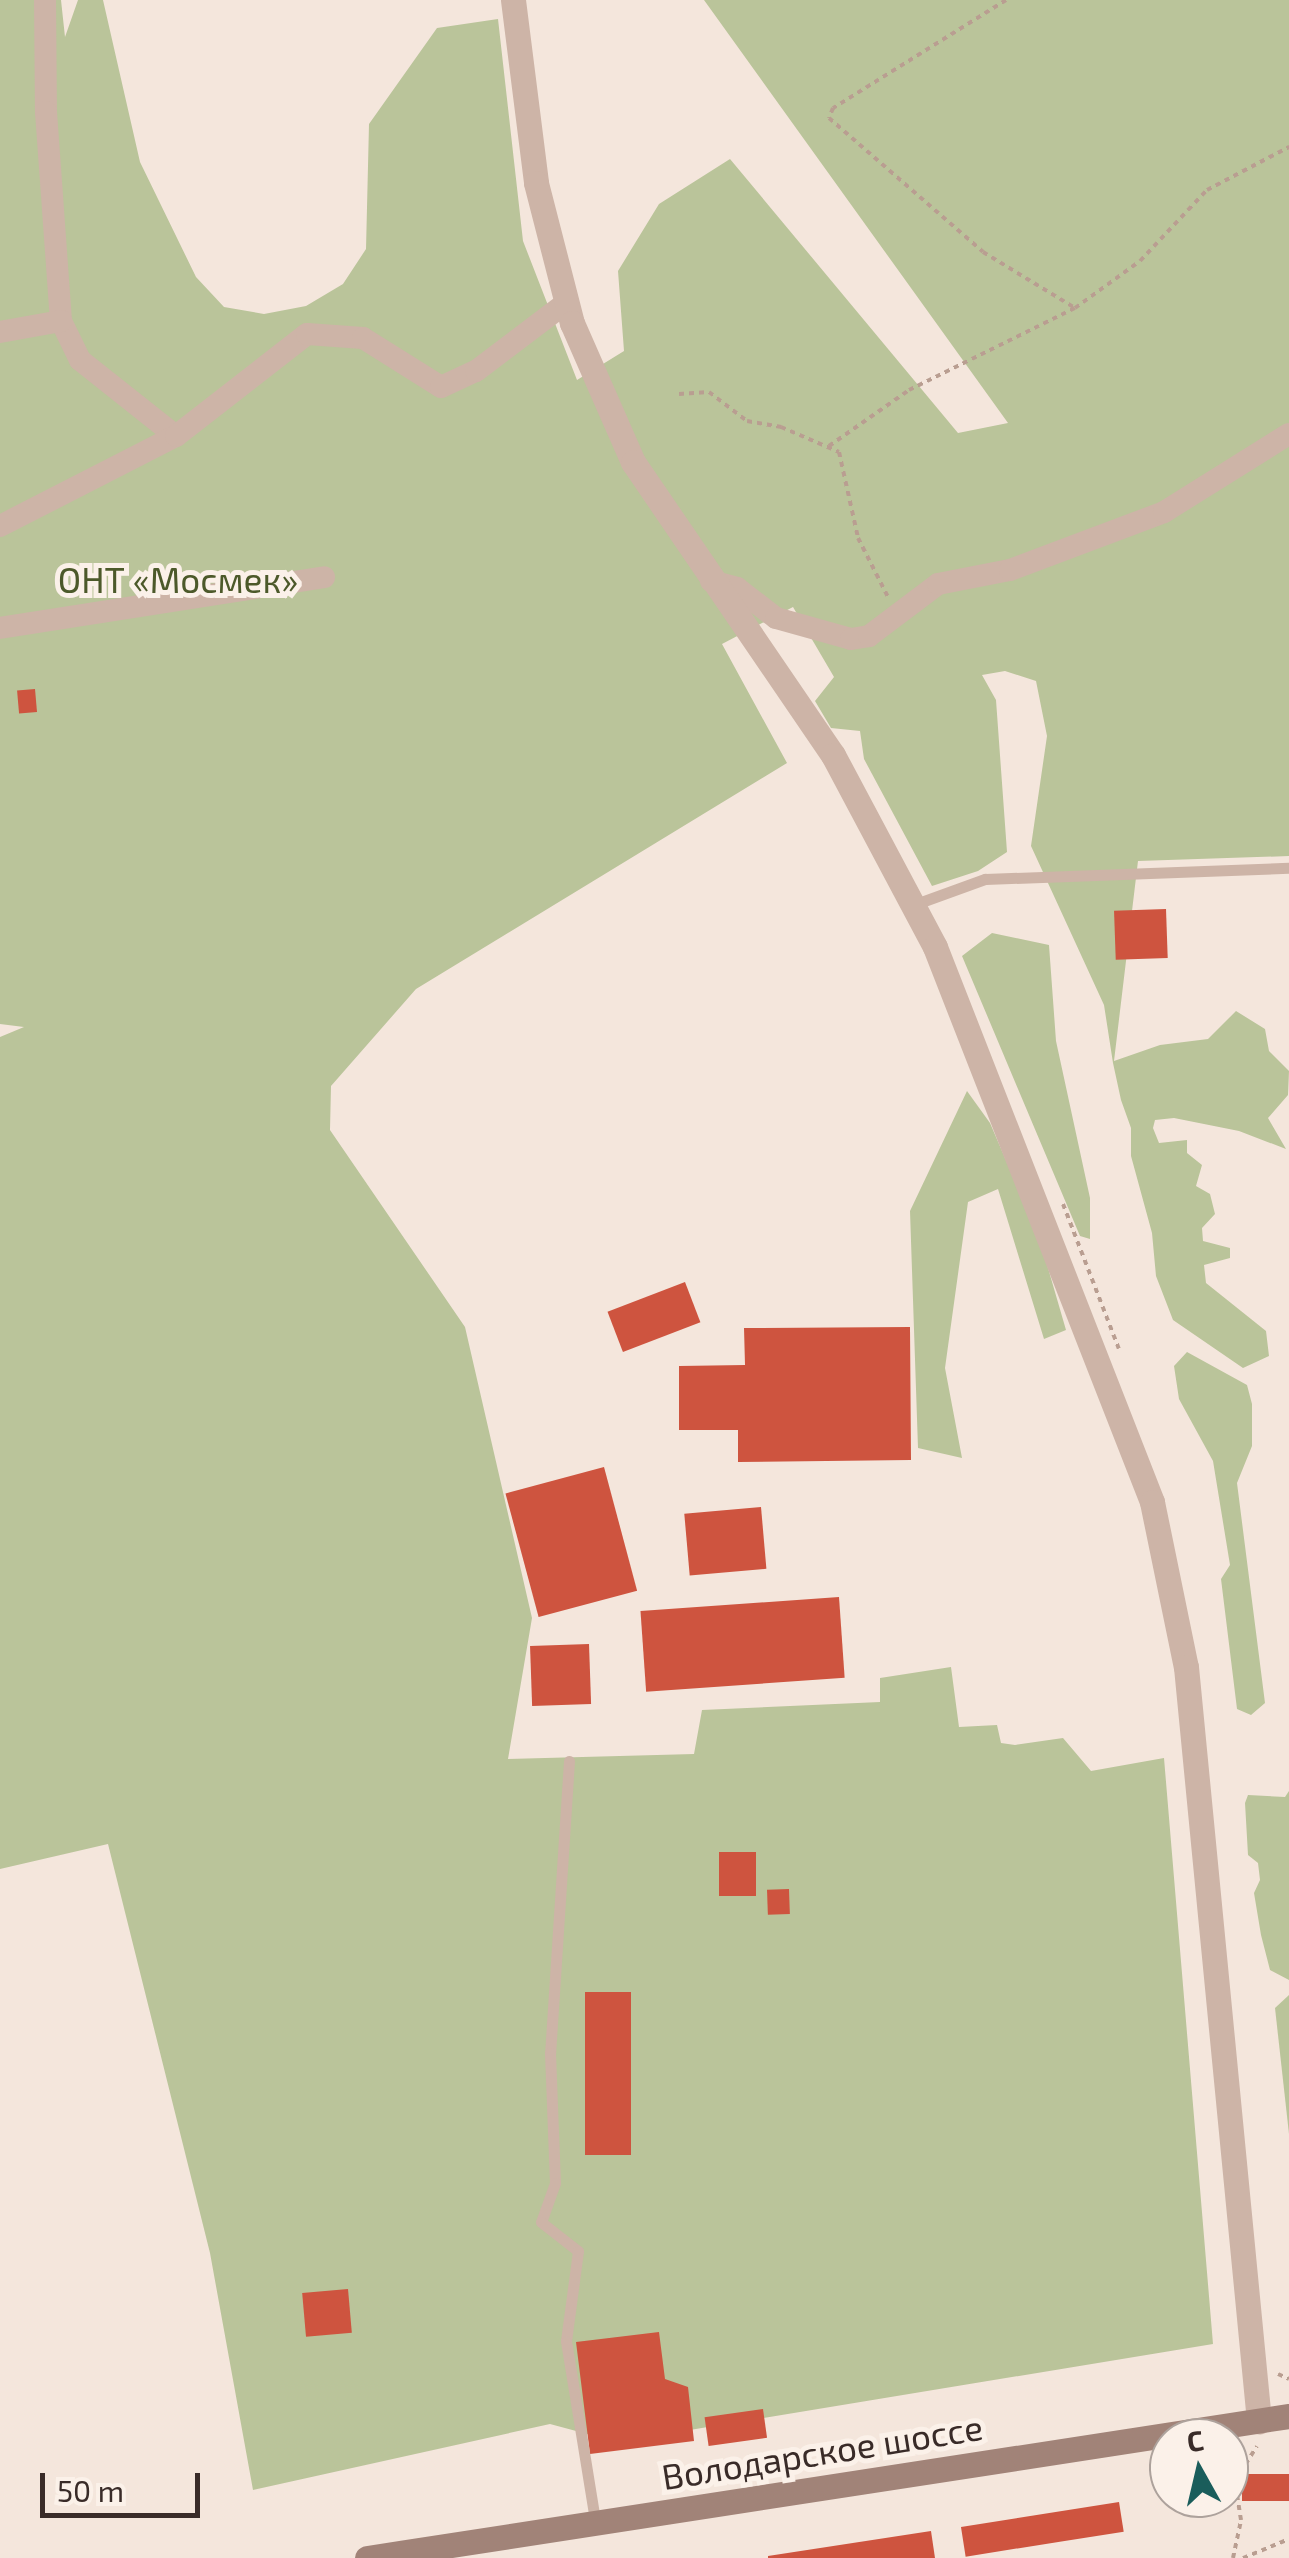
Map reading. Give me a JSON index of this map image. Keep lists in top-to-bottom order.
{
  "streets": {
    "main road": ["Володарское шоссе"]
  },
  "parks": ["ОНТ «Мосмек»"],
  "scale_bar": "50 m",
  "north": "top"
}
